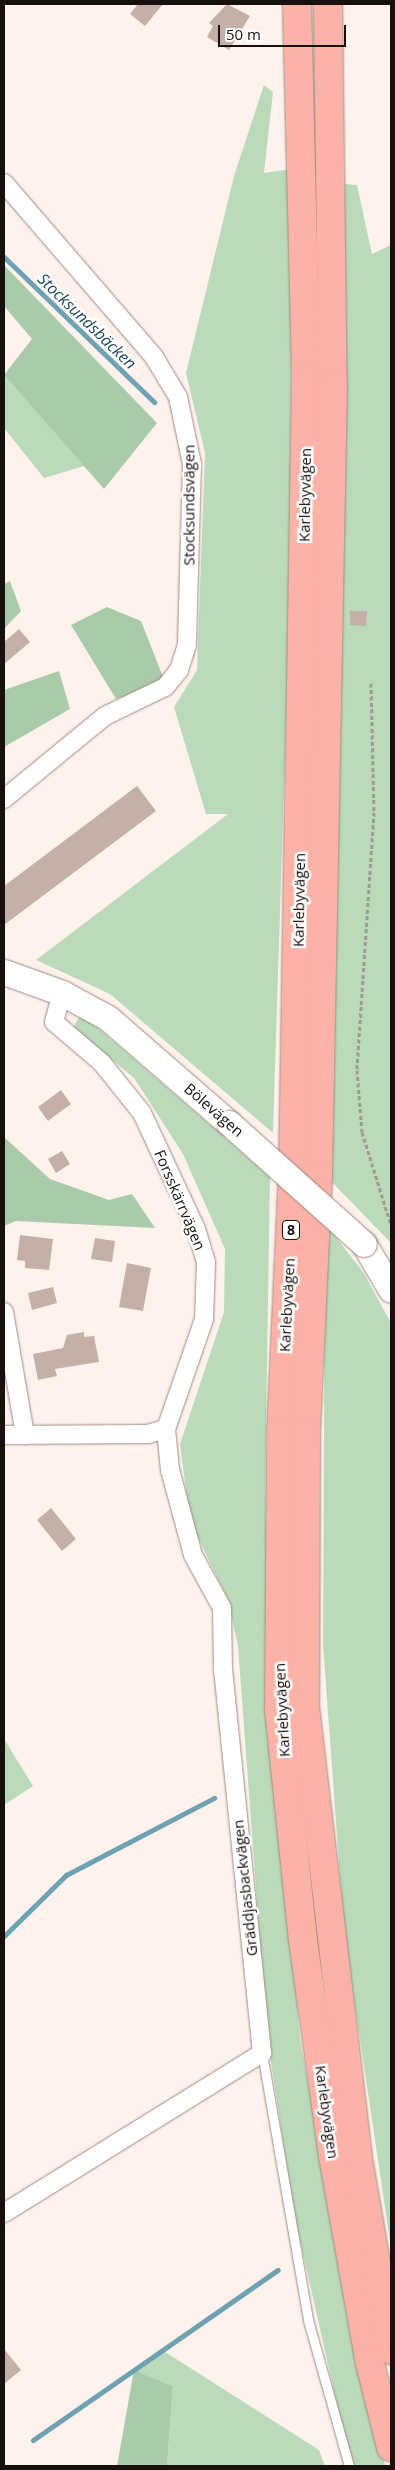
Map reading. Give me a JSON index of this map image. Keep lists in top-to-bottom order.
{
  "streets": {
    "highway": ["Karlebyvägen", "8"],
    "main road": ["Bölevägen"],
    "street": ["Stocksundsvägen", "Forsskärrvägen", "Gräddjasbackvägen"]
  },
  "crossings": [
    ["Bölevägen", "Forsskärrvägen"],
    ["Forsskärrvägen", "Gräddjasbackvägen"]
  ],
  "water": ["Stocksundsbäcken"],
  "scale_bar": "50 m"
}
